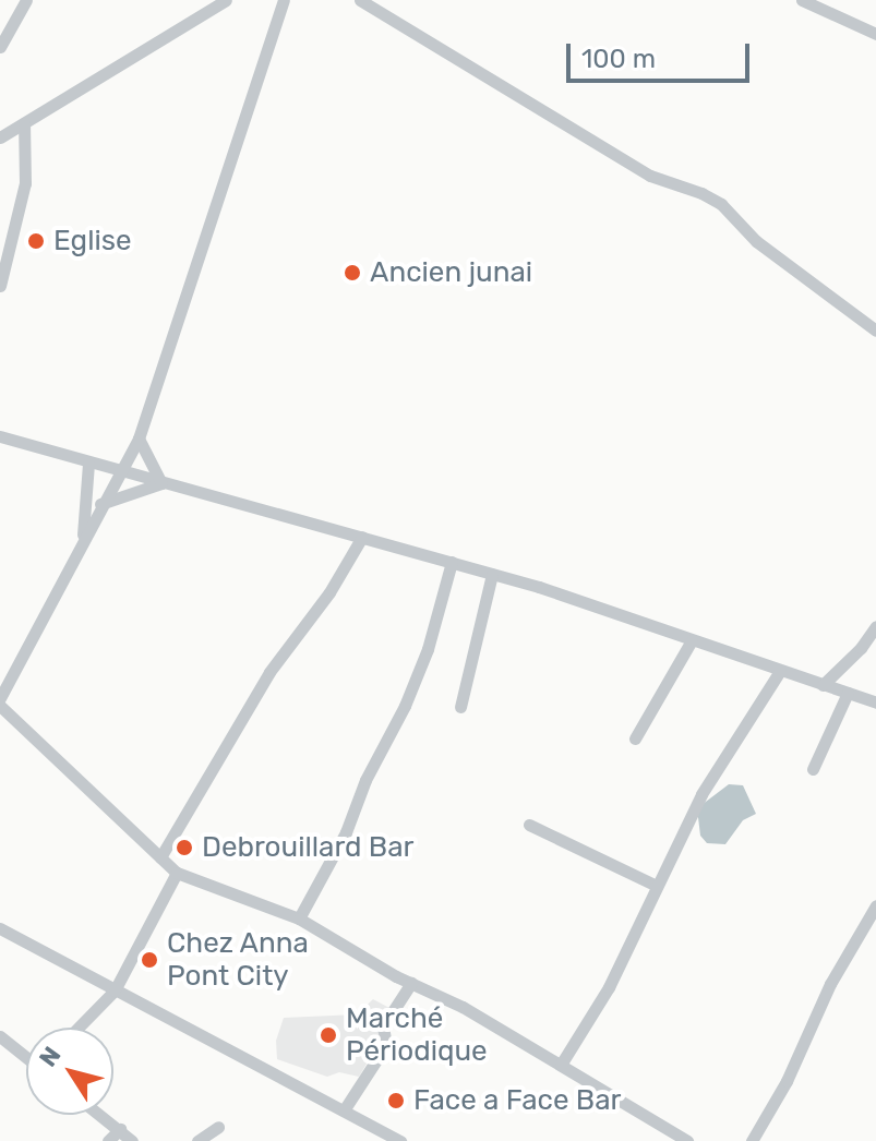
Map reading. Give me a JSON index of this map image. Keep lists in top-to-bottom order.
{
  "places": [
    "Eglise",
    "Ancien junai",
    "Debrouillard Bar",
    "Chez Anna Pont City",
    "Marché Périodique",
    "Face a Face Bar"
  ],
  "scale_bar": "100 m",
  "north": "top left"
}
